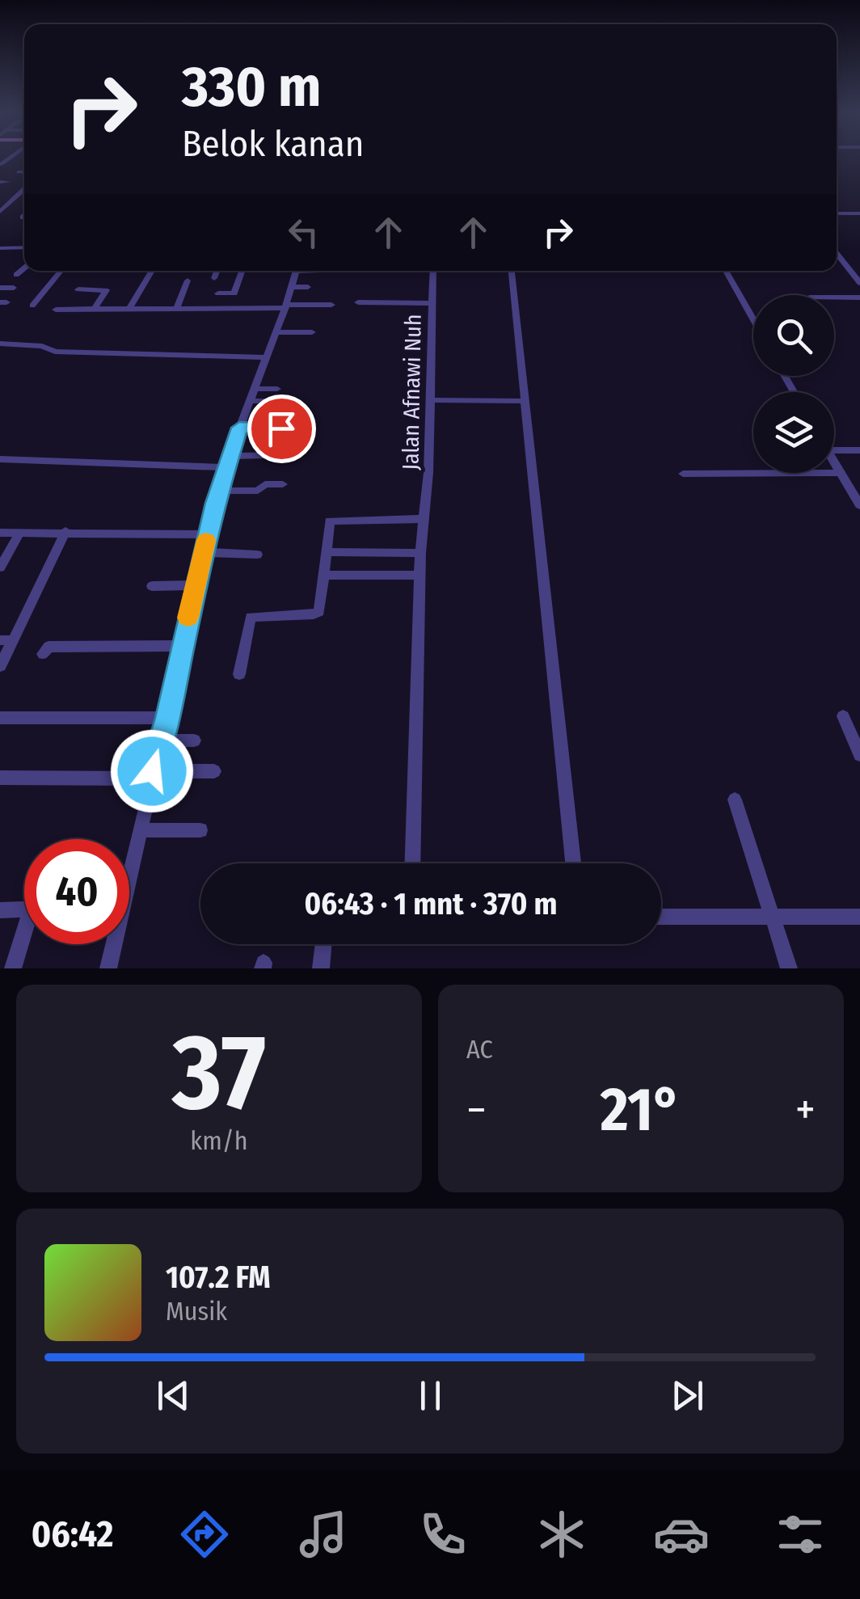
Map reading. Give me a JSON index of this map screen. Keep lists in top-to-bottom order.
{
  "streets": {
    "street": ["Jalan Afnawi Nuh"]
  },
  "page": {
    "turn": ["330 m", "Belok kanan"],
    "limit": "40",
    "trip": "06:43 · 1 mnt · 370 m",
    "tile": [
      ["37", "km/h"],
      "AC"
    ],
    "heat": ["−", "21°", "+"],
    "song": ["107.2 FM", "Musik"],
    "tabs": "06:42"
  }
}
